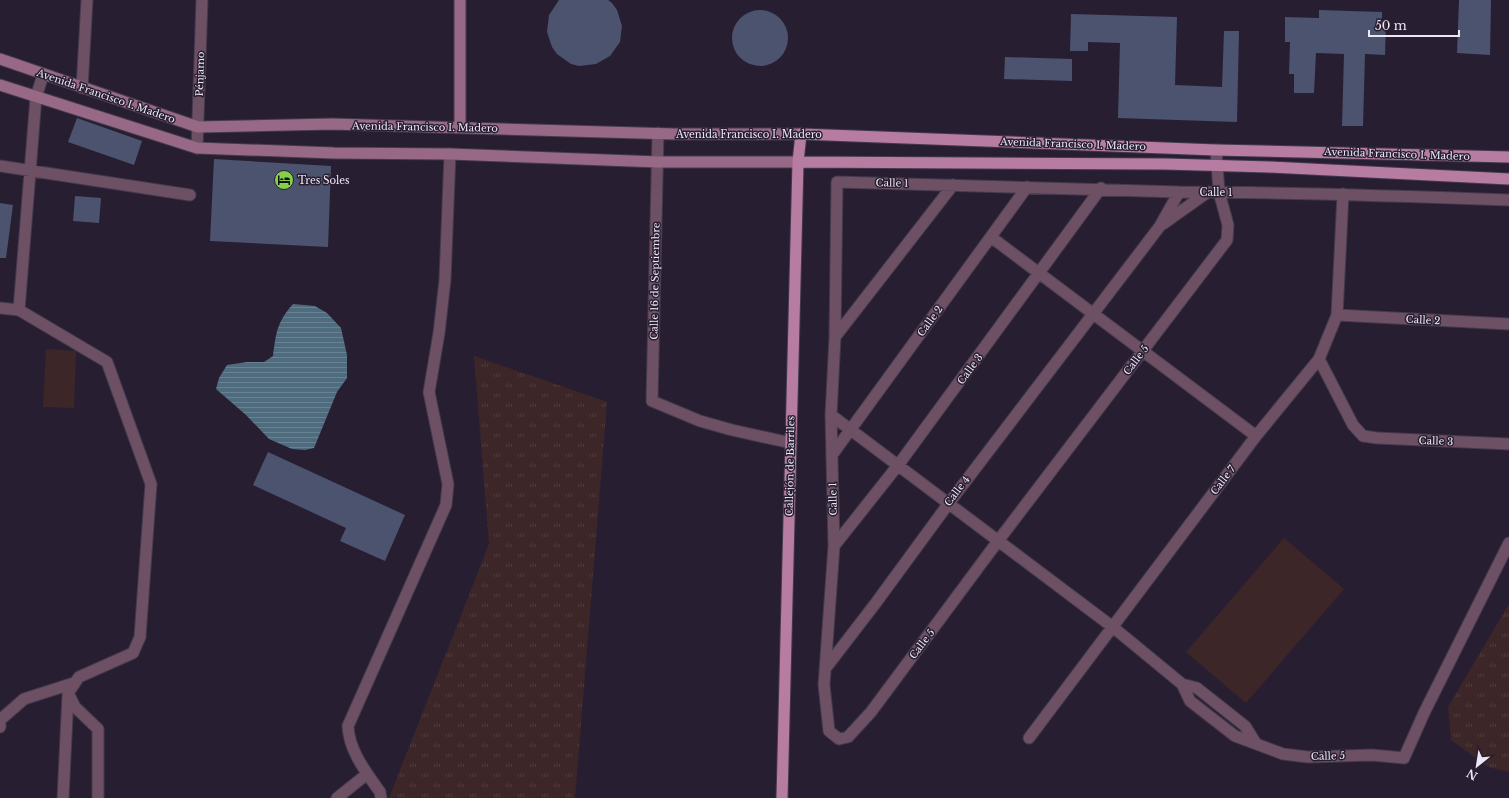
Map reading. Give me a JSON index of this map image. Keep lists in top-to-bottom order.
{
  "streets": {
    "main road": ["Avenida Francisco I. Madero", "Callejón de Barriles"],
    "street": [
      "Pénjamo",
      "Calle 1",
      "Calle 16 de Septiembre",
      "Calle 2",
      "Calle 5",
      "Calle 3",
      "Calle 7",
      "Calle 4"
    ]
  },
  "crossings": [
    ["Pénjamo", "Avenida Francisco I. Madero"],
    ["Avenida Francisco I. Madero", "Calle 16 de Septiembre"],
    ["Avenida Francisco I. Madero", "Calle 5"],
    ["Avenida Francisco I. Madero", "Callejón de Barriles"],
    ["Calle 1", "Calle 2"],
    ["Calle 1", "Calle 5"],
    ["Calle 1", "Calle 3"],
    ["Calle 1", "Calle 7"],
    ["Calle 1", "Calle 4"],
    ["Calle 16 de Septiembre", "Callejón de Barriles"],
    ["Calle 2", "Calle 5"],
    ["Calle 2", "Calle 7"],
    ["Calle 5", "Calle 3"],
    ["Calle 5", "Calle 7"],
    ["Calle 5", "Calle 4"],
    ["Calle 3", "Calle 7"]
  ],
  "places": {
    "hotel": ["Tres Soles"]
  },
  "scale_bar": "50 m",
  "north": "bottom left"
}
